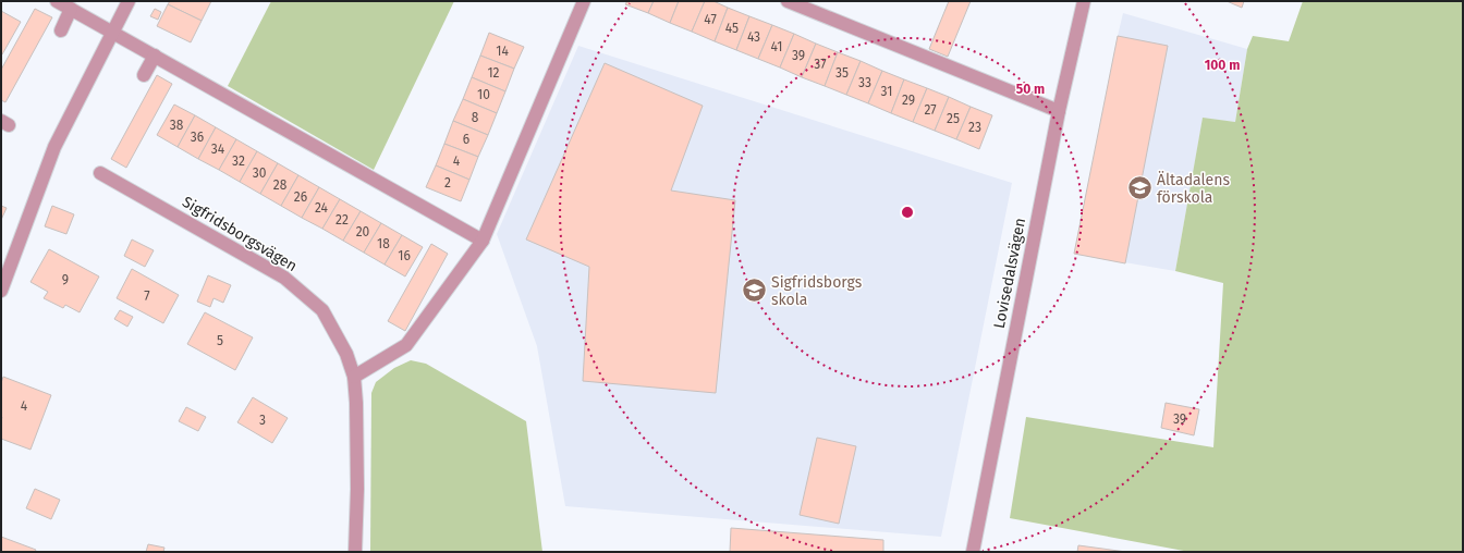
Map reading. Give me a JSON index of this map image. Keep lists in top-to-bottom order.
{
  "streets": {
    "street": ["Sigfridsborgsvägen", "Lovisedalsvägen"]
  },
  "places": {
    "school or university": ["Ältadalens förskola", "Sigfridsborgs skola"]
  },
  "house_numbers": [
    "47",
    "45",
    "43",
    "41",
    "14",
    "39",
    "37",
    "12",
    "35",
    "33",
    "31",
    "10",
    "29",
    "27",
    "8",
    "25",
    "38",
    "23",
    "36",
    "6",
    "34",
    "32",
    "4",
    "30",
    "2",
    "28",
    "26",
    "24",
    "22",
    "20",
    "18",
    "16",
    "9",
    "7",
    "5",
    "4",
    "39",
    "3"
  ],
  "rings": ["100 m", "50 m"]
}
